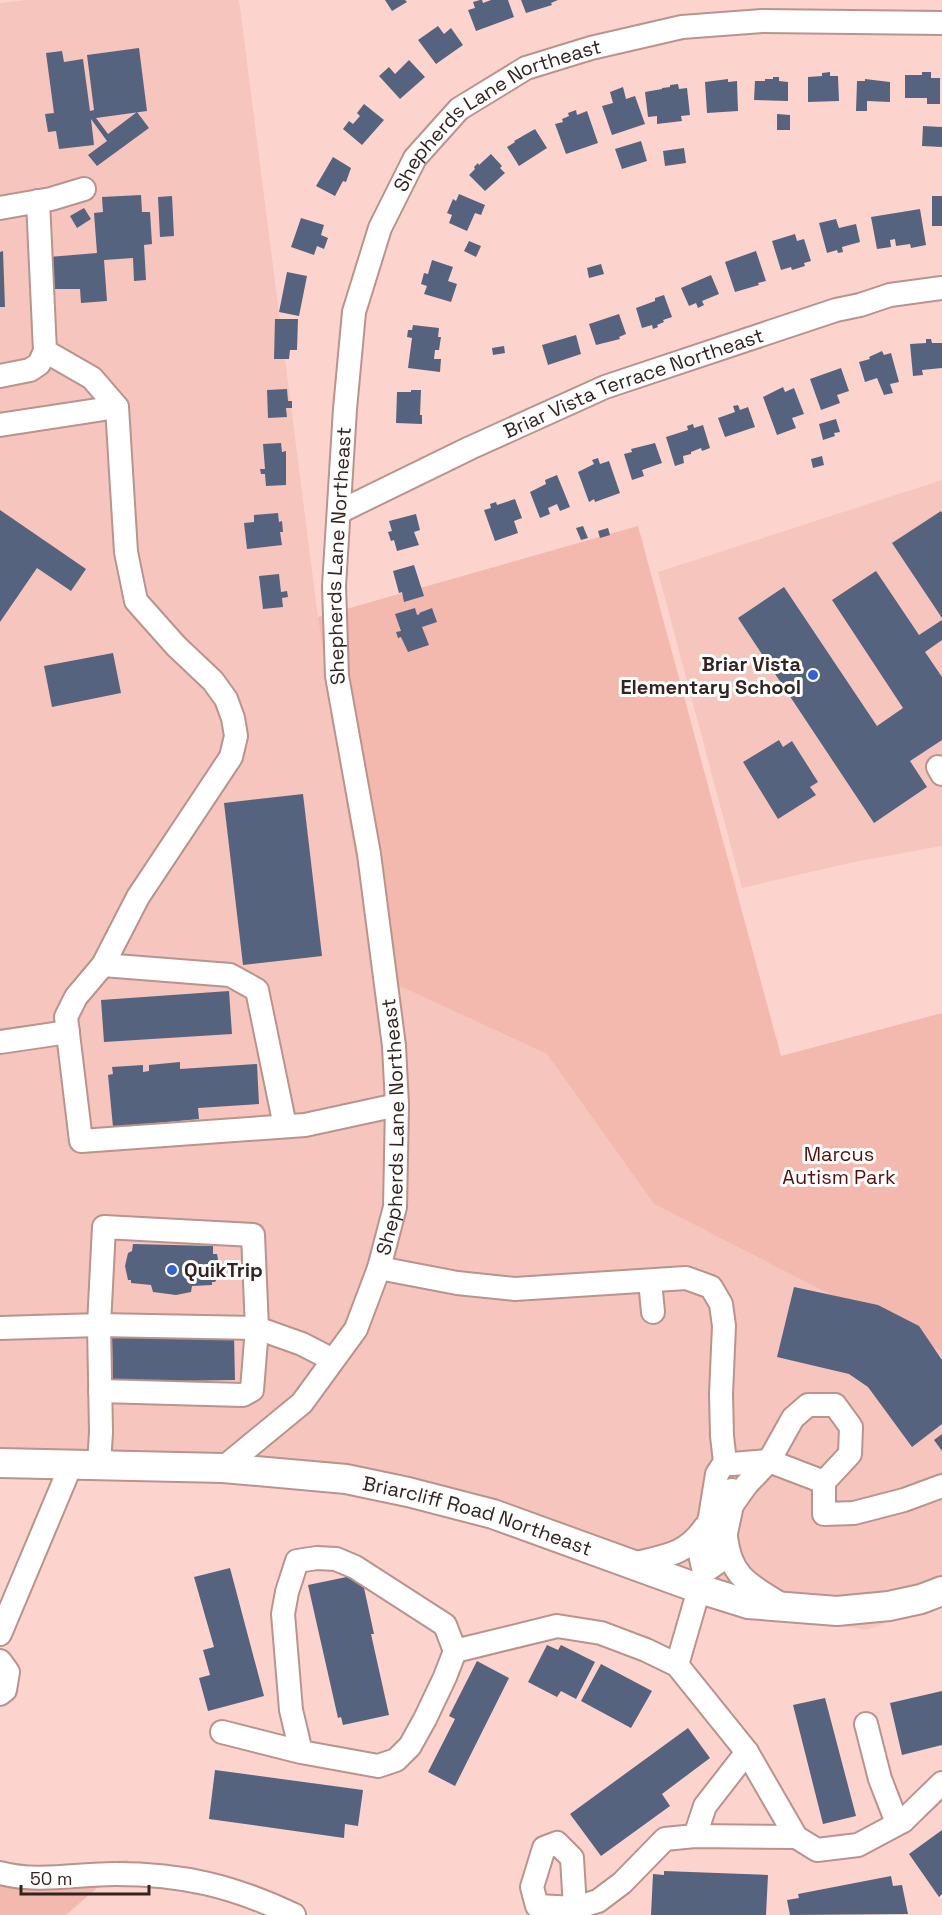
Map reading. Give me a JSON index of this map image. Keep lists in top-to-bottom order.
{
  "streets": {
    "main road": ["Briarcliff Road Northeast"],
    "street": ["Shepherds Lane Northeast", "Briar Vista Terrace Northeast"]
  },
  "crossings": [
    ["Shepherds Lane Northeast", "Briar Vista Terrace Northeast"],
    ["Shepherds Lane Northeast", "Briarcliff Road Northeast"]
  ],
  "parks": ["Marcus Autism Park"],
  "places": ["Briar Vista Elementary School", "QuikTrip"],
  "scale_bar": "50 m"
}
